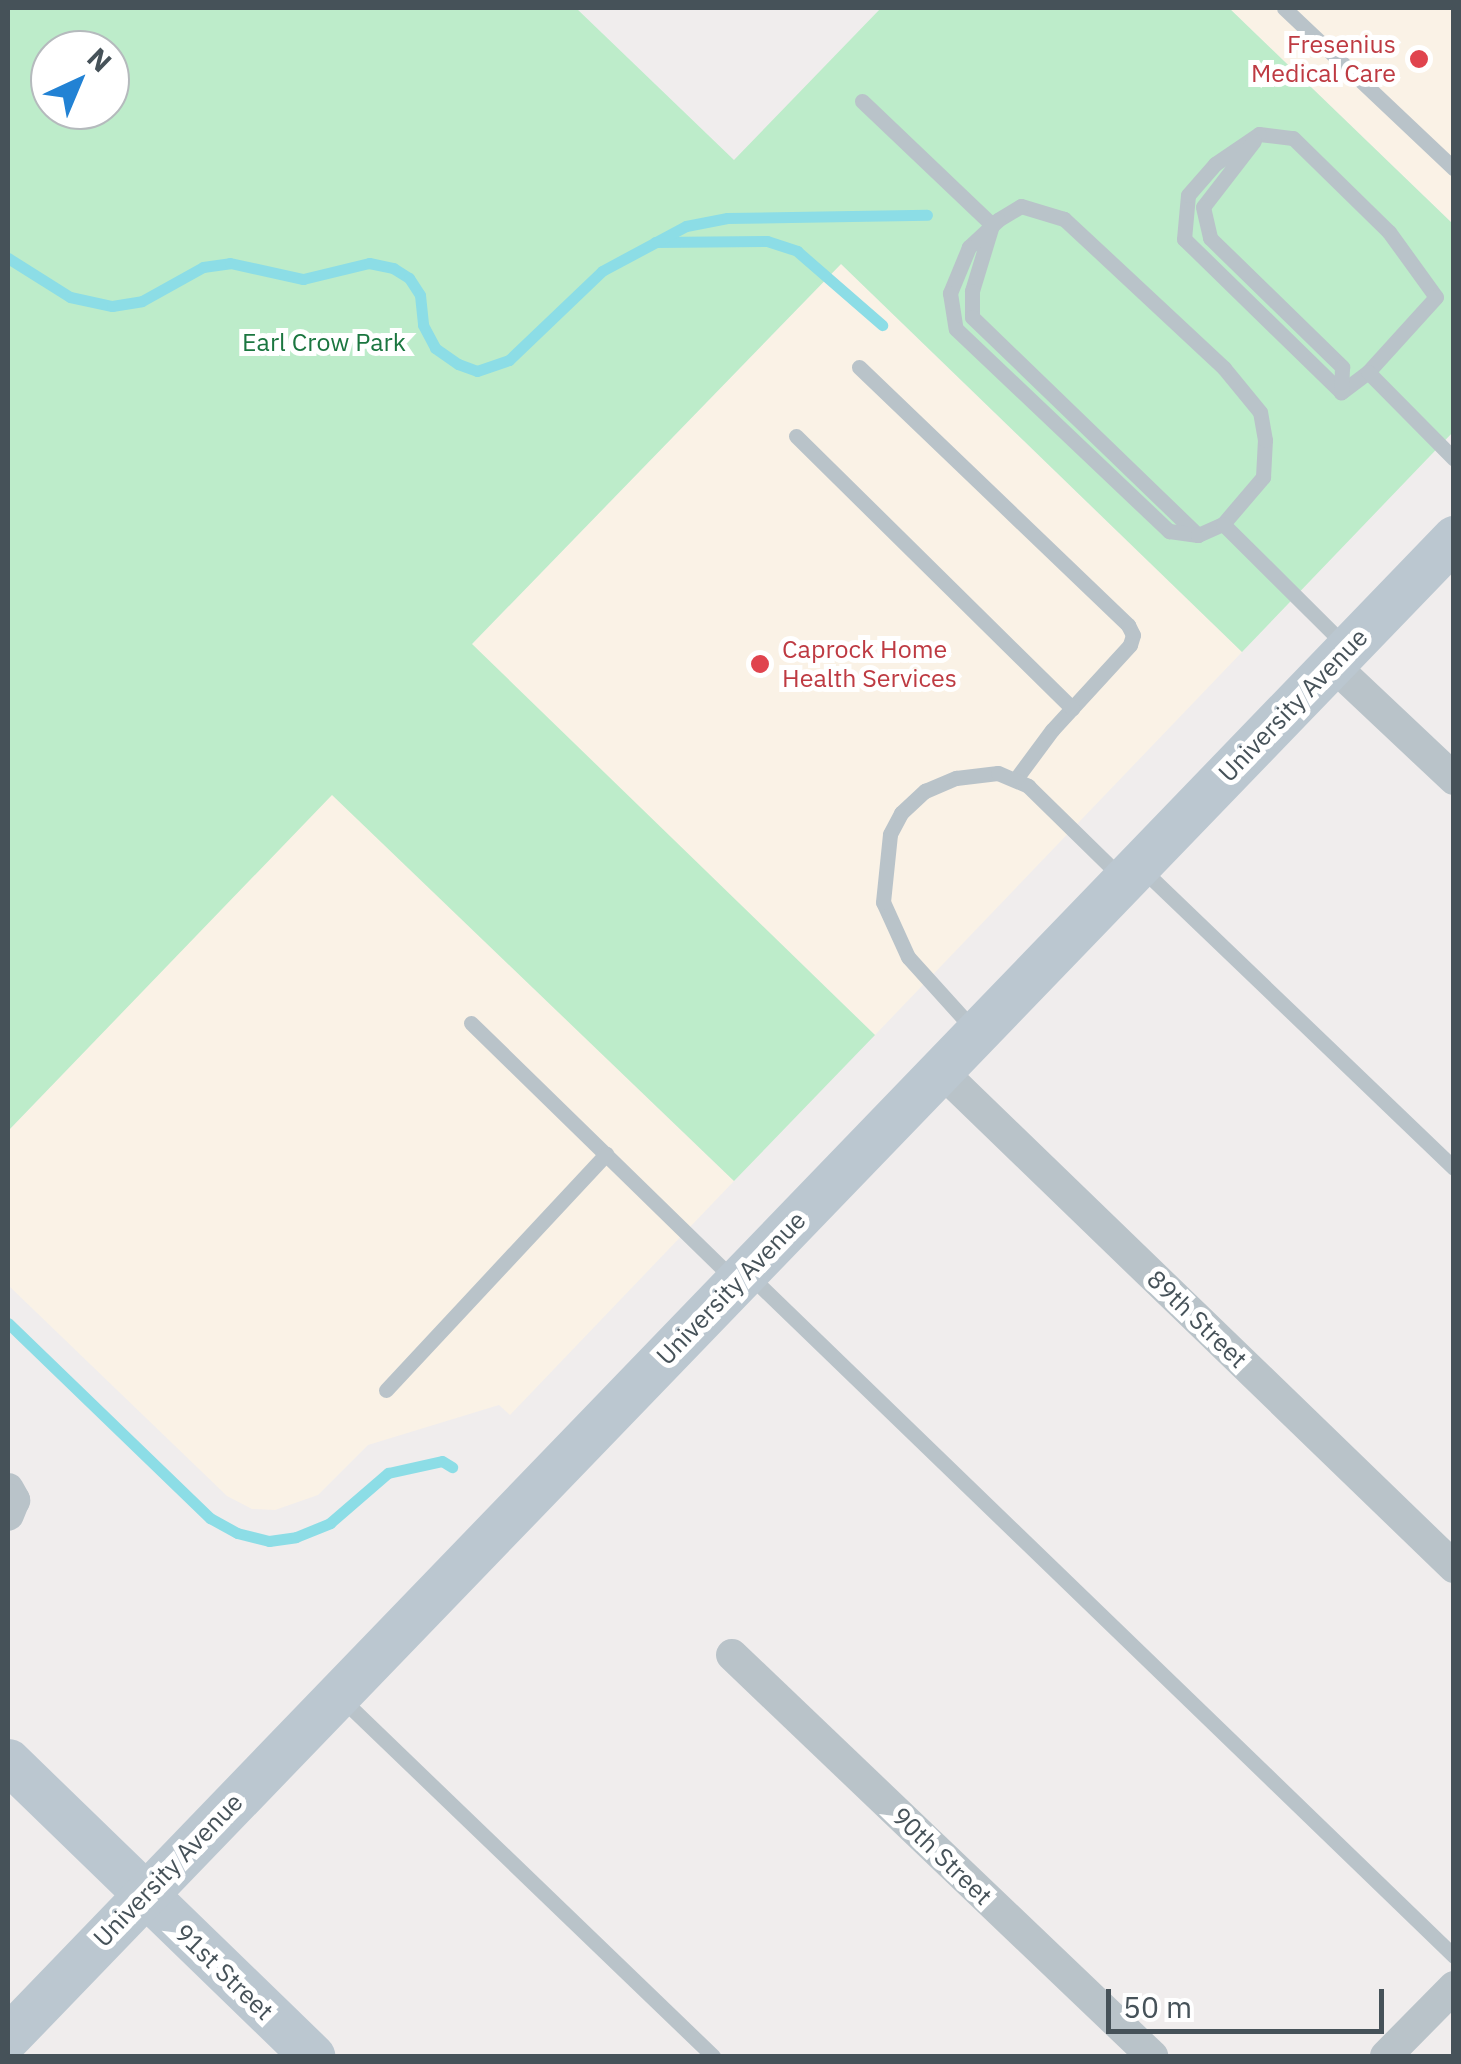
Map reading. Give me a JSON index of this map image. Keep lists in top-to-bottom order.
{
  "streets": {
    "main road": ["University Avenue", "91st Street"],
    "street": ["89th Street", "90th Street"]
  },
  "crossings": [
    ["University Avenue", "89th Street"],
    ["University Avenue", "91st Street"]
  ],
  "parks": ["Earl Crow Park"],
  "places": ["Fresenius Medical Care", "Caprock Home Health Services"],
  "scale_bar": "50 m",
  "north": "top right"
}
